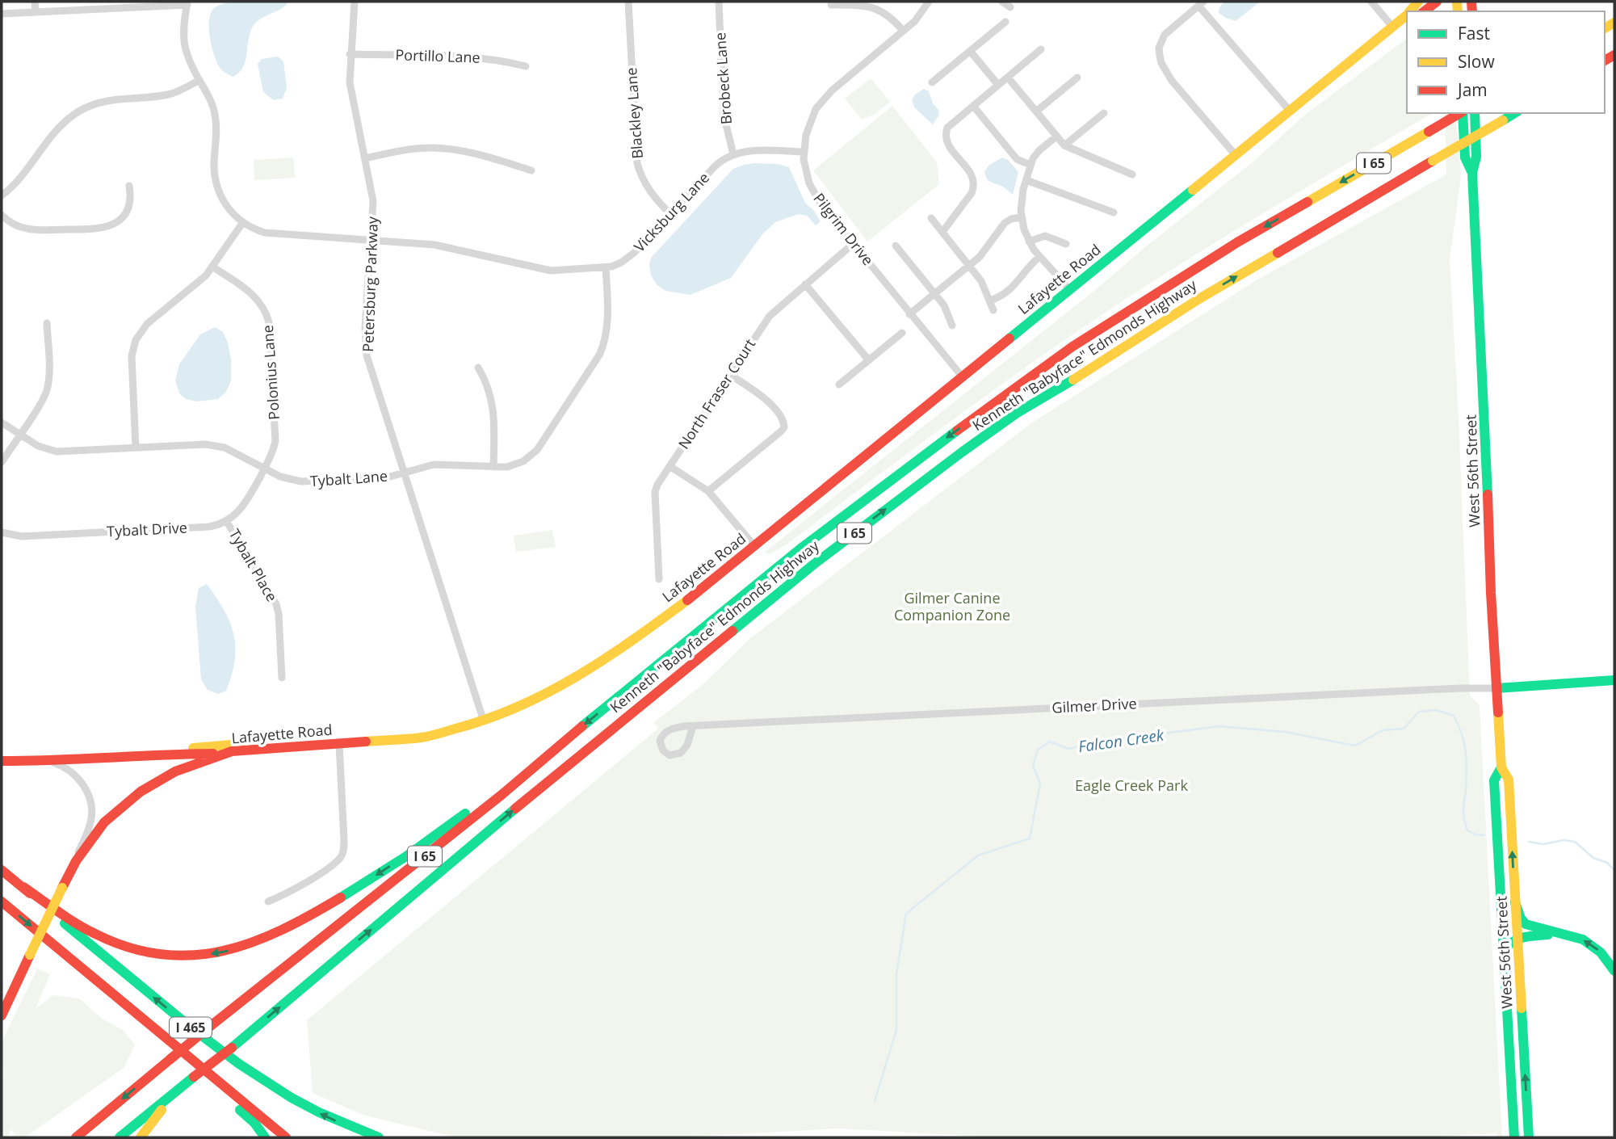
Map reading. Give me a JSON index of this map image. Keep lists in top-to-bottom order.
{
  "streets": {
    "main road": [
      "I 65",
      "Lafayette Road",
      "Kenneth \"Babyface\" Edmonds Highway",
      "West 56th Street",
      "I 465"
    ],
    "street": [
      "Portillo Lane",
      "Brobeck Lane",
      "Blackley Lane",
      "Vicksburg Lane",
      "Pilgrim Drive",
      "Petersburg Parkway",
      "Polonius Lane",
      "North Fraser Court",
      "Tybalt Lane",
      "Tybalt Drive",
      "Tybalt Place",
      "Gilmer Drive"
    ]
  },
  "crossings": [
    ["Portillo Lane", "Petersburg Parkway"],
    ["Brobeck Lane", "Vicksburg Lane"],
    ["Blackley Lane", "Vicksburg Lane"],
    ["Vicksburg Lane", "Petersburg Parkway"],
    ["Vicksburg Lane", "Tybalt Lane"],
    ["Pilgrim Drive", "Lafayette Road"],
    ["Pilgrim Drive", "North Fraser Court"],
    ["Lafayette Road", "Petersburg Parkway"],
    ["Petersburg Parkway", "Tybalt Lane"],
    ["Polonius Lane", "Tybalt Lane"],
    ["West 56th Street", "Gilmer Drive"],
    ["Tybalt Drive", "Tybalt Place"]
  ],
  "water": ["Falcon Creek"],
  "parks": ["Gilmer Canine Companion Zone", "Eagle Creek Park"],
  "legend": ["Fast", "Slow", "Jam"]
}
